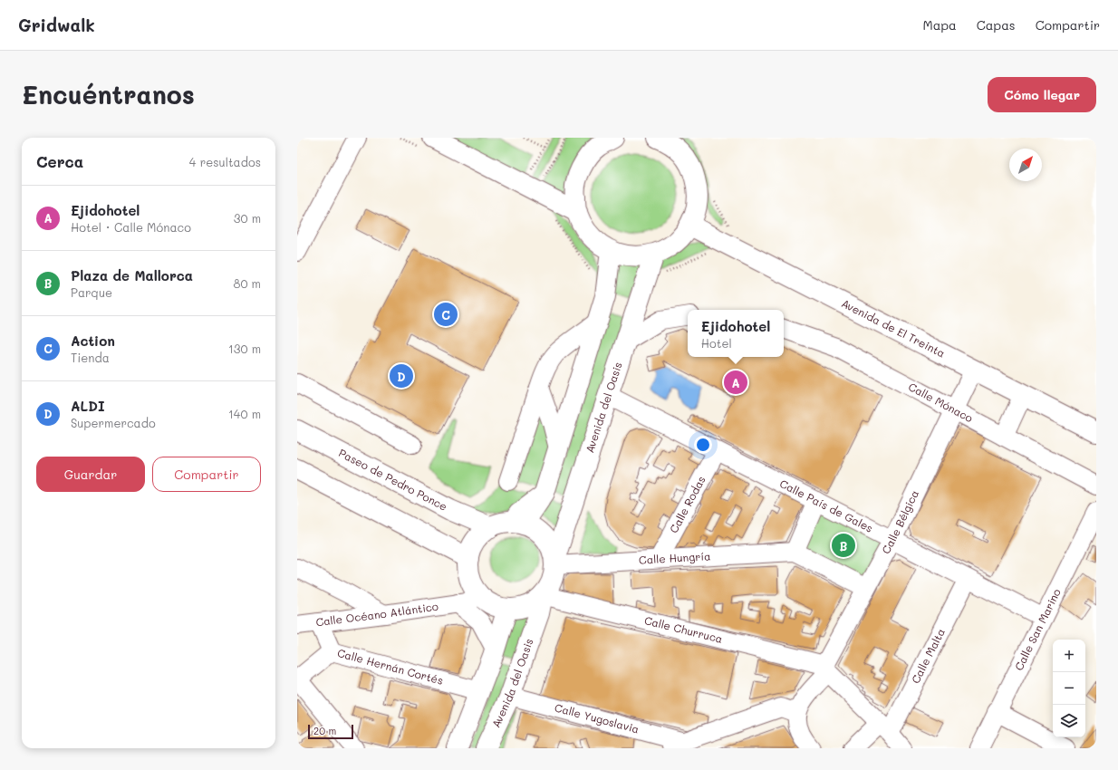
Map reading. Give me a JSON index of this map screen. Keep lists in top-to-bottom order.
{
  "streets": {
    "main road": ["Avenida de El Treinta", "Avenida del Oasis", "Paseo de Pedro Ponce"],
    "street": [
      "Calle Mónaco",
      "Calle Rodas",
      "Calle País de Gales",
      "Calle Bélgica",
      "Calle Hungría",
      "Calle Océano Atlántico",
      "Calle San Marino",
      "Calle Churruca",
      "Calle Malta",
      "Calle Hernán Cortés",
      "Calle Yugoslavia"
    ]
  },
  "crossings": [
    ["Avenida de El Treinta", "Calle Bélgica"],
    ["Calle Mónaco", "Calle Bélgica"],
    ["Avenida del Oasis", "Paseo de Pedro Ponce"],
    ["Avenida del Oasis", "Calle País de Gales"],
    ["Avenida del Oasis", "Calle Hungría"],
    ["Avenida del Oasis", "Calle Océano Atlántico"],
    ["Avenida del Oasis", "Calle Churruca"],
    ["Avenida del Oasis", "Calle Yugoslavia"],
    ["Paseo de Pedro Ponce", "Calle Hungría"],
    ["Paseo de Pedro Ponce", "Calle Océano Atlántico"],
    ["Paseo de Pedro Ponce", "Calle Churruca"],
    ["Calle Rodas", "Calle País de Gales"],
    ["Calle Rodas", "Calle Hungría"],
    ["Calle País de Gales", "Calle Bélgica"],
    ["Calle País de Gales", "Calle San Marino"],
    ["Calle País de Gales", "Calle Malta"],
    ["Calle Bélgica", "Calle Churruca"],
    ["Calle Hungría", "Calle Océano Atlántico"],
    ["Calle Hungría", "Calle Churruca"],
    ["Calle Océano Atlántico", "Calle Churruca"],
    ["Calle Océano Atlántico", "Calle Hernán Cortés"]
  ],
  "scale_bar": "20 m",
  "north": "top right",
  "page": {
    "header": "Gridwalk",
    "nav": ["Mapa", "Capas", "Compartir"],
    "buttons": [
      "Cómo llegar",
      ["Guardar", "Compartir"]
    ],
    "title": "Encuéntranos",
    "heading": ["Cerca", "4 resultados"],
    "list": [
      {
        "mark": "A",
        "name": "Ejidohotel",
        "note": "Hotel · Calle Mónaco",
        "value": "30 m"
      },
      {
        "mark": "B",
        "name": "Plaza de Mallorca",
        "note": "Parque",
        "value": "80 m"
      },
      {
        "mark": "C",
        "name": "Action",
        "note": "Tienda",
        "value": "130 m"
      },
      {
        "mark": "D",
        "name": "ALDI",
        "note": "Supermercado",
        "value": "140 m"
      }
    ],
    "pins": [
      "C",
      "D",
      "A",
      "B"
    ],
    "popup": ["Ejidohotel", "Hotel"],
    "map_buttons": ["+", "−"],
    "scale": "20 m"
  }
}
